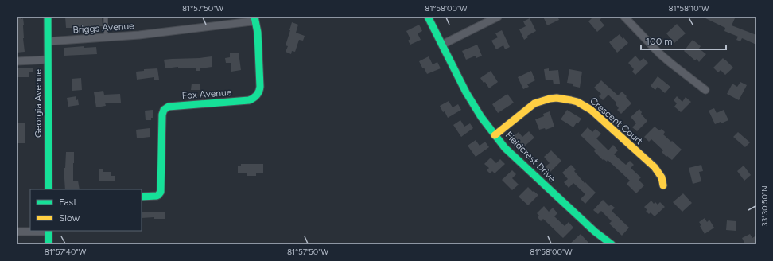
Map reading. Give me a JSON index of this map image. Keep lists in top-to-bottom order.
{
  "streets": {
    "street": [
      "Briggs Avenue",
      "Fox Avenue",
      "Georgia Avenue",
      "Crescent Court",
      "Fieldcrest Drive"
    ]
  },
  "crossings": [
    ["Briggs Avenue", "Fox Avenue"],
    ["Briggs Avenue", "Georgia Avenue"],
    ["Crescent Court", "Fieldcrest Drive"]
  ],
  "legend": ["Fast", "Slow"],
  "scale_bar": "100 m",
  "coordinates": [
    "81°57'50\"W",
    "81°58'00\"W",
    "81°58'10\"W",
    "33°30'50\"N",
    "81°57'40\"W"
  ]
}
